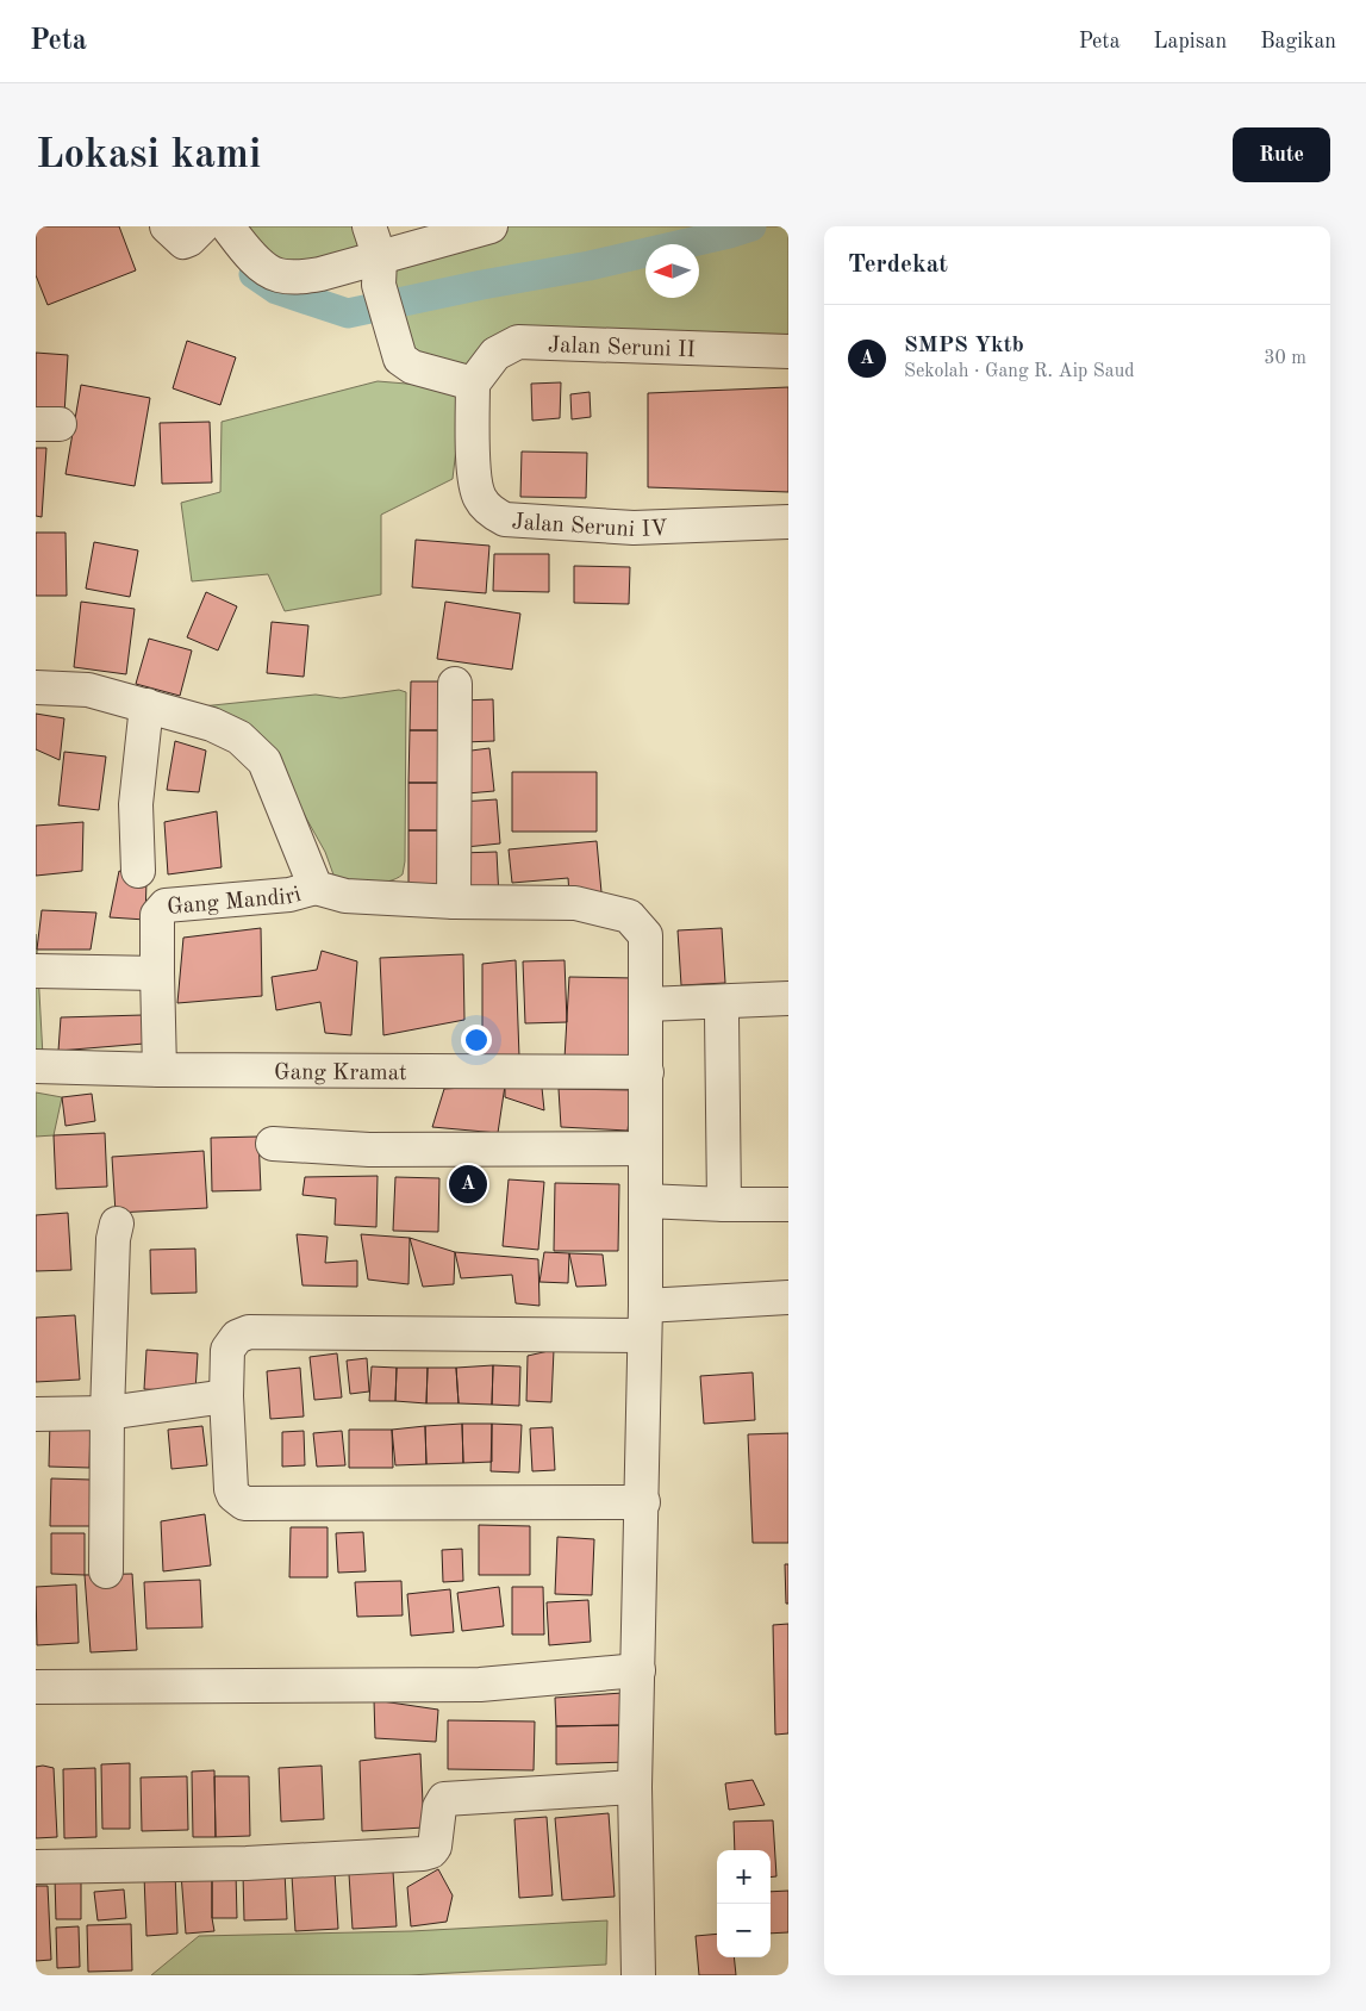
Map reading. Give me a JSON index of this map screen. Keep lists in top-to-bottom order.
{
  "streets": {
    "street": [
      "Jalan Seruni II",
      "Jalan Seruni IV",
      "Gang Mandiri",
      "Gang Kramat"
    ]
  },
  "crossings": [
    ["Jalan Seruni II", "Jalan Seruni IV"],
    ["Gang Mandiri", "Gang Kramat"]
  ],
  "north": "left",
  "page": {
    "header": "Peta",
    "nav": ["Peta", "Lapisan", "Bagikan"],
    "buttons": "Rute",
    "title": "Lokasi kami",
    "heading": "Terdekat",
    "list": [
      {
        "mark": "A",
        "name": "SMPS Yktb",
        "note": "Sekolah · Gang R. Aip Saud",
        "value": "30 m"
      }
    ],
    "pins": "A",
    "map_buttons": ["+", "−"]
  }
}
